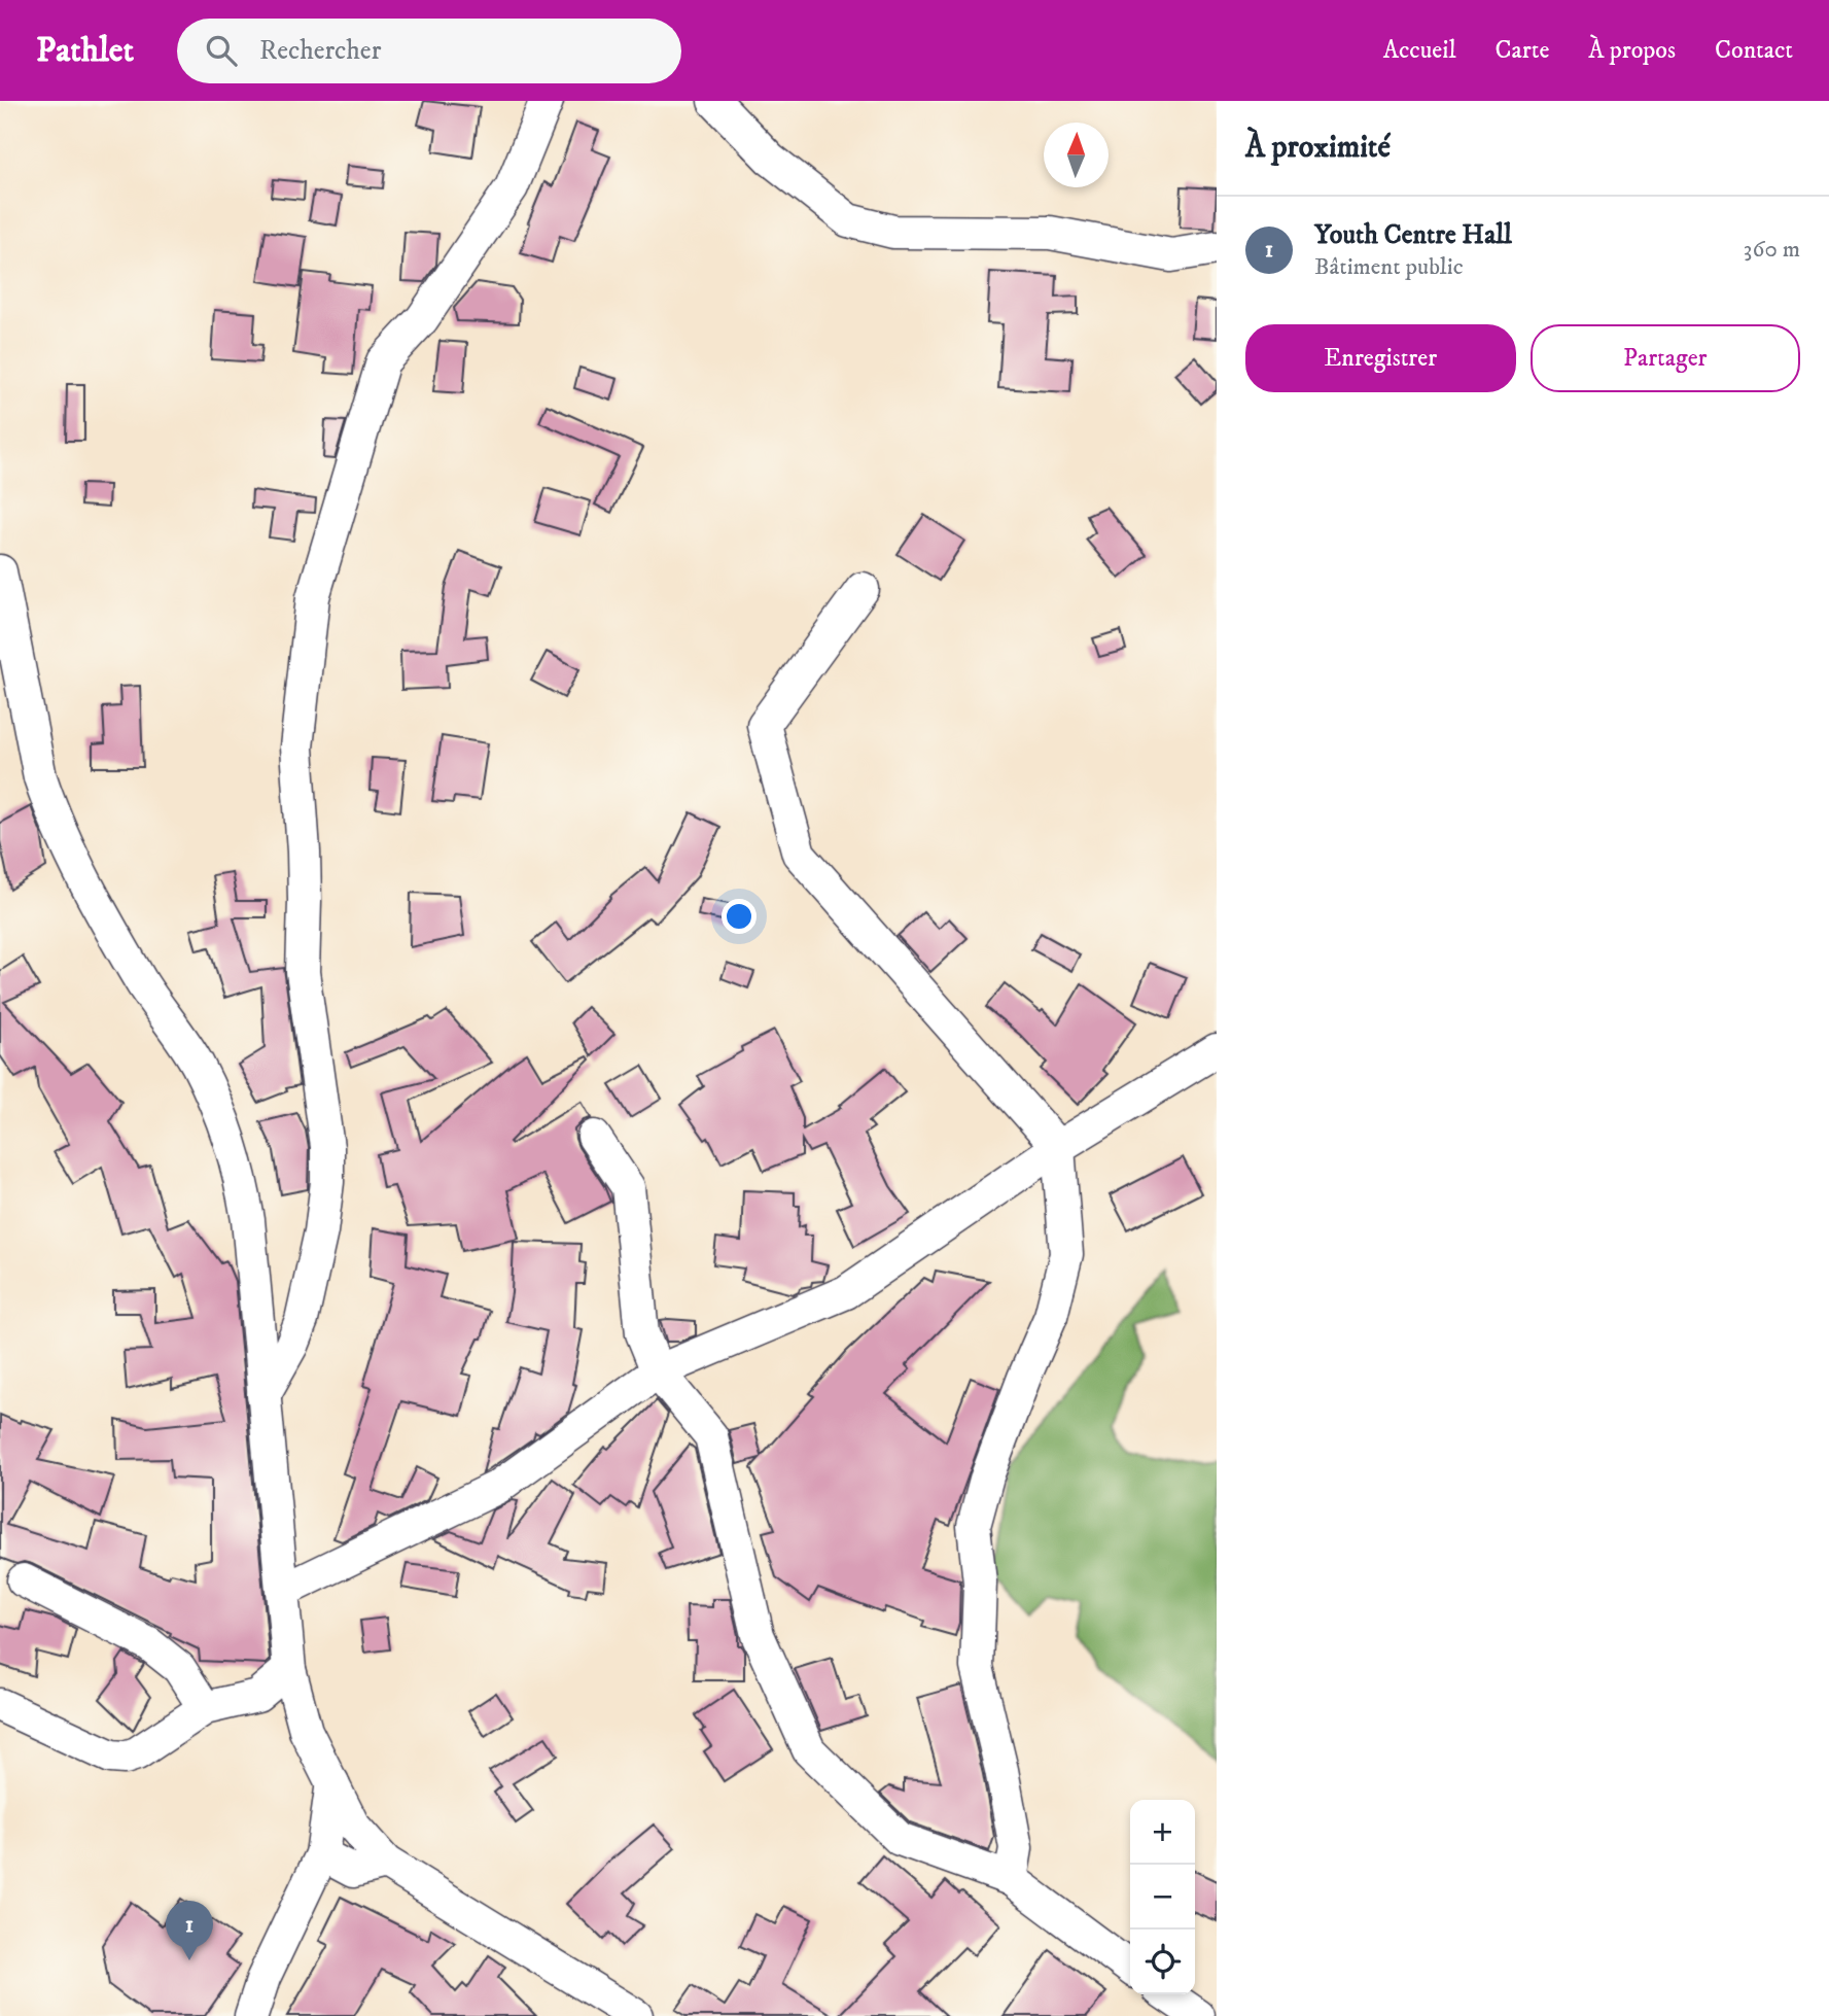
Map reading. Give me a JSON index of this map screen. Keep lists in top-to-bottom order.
{
  "north": "top",
  "page": {
    "header": "Pathlet",
    "search": "Rechercher",
    "nav": [
      "Accueil",
      "Carte",
      "À propos",
      "Contact"
    ],
    "heading": "À proximité",
    "list": [
      {
        "mark": "1",
        "name": "Youth Centre Hall",
        "note": "Bâtiment public",
        "value": "360 m"
      }
    ],
    "buttons": ["Enregistrer", "Partager"],
    "map_buttons": ["+", "−"],
    "pins": "1"
  }
}
